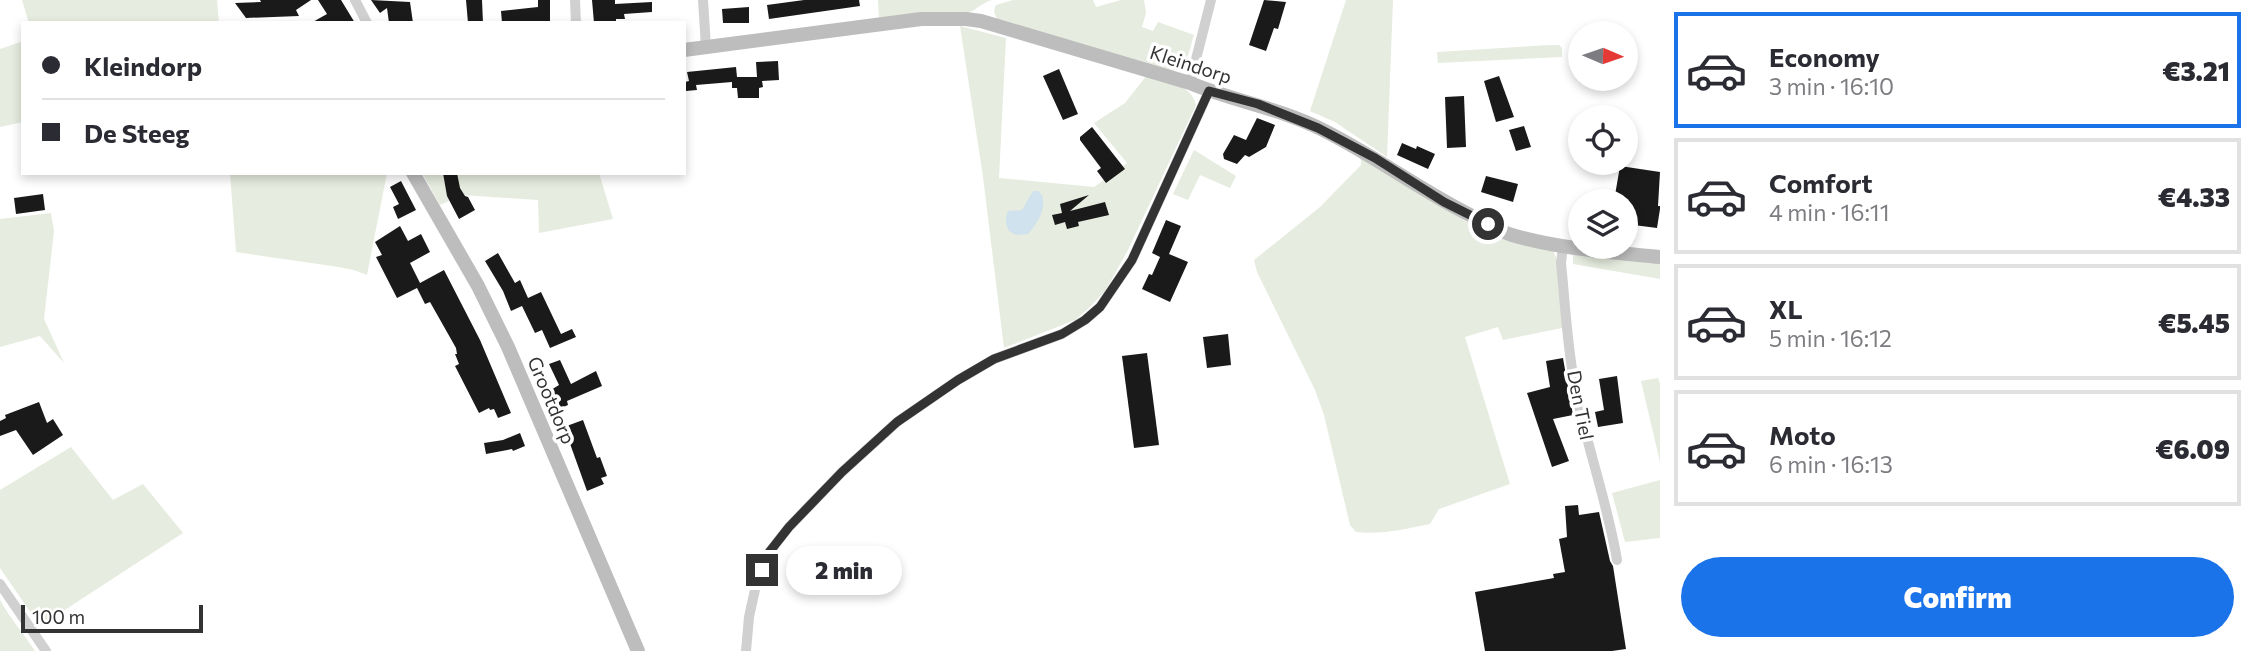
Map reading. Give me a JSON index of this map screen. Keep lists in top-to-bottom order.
{
  "streets": {
    "street": ["Kleindorp", "Grootdorp", "Den Tiel"]
  },
  "crossings": [
    ["Kleindorp", "Den Tiel"]
  ],
  "scale_bar": "100 m",
  "north": "right",
  "page": {
    "list": [
      {
        "name": "Economy",
        "note": "3 min · 16:10",
        "value": "€3.21"
      },
      {
        "name": "Comfort",
        "note": "4 min · 16:11",
        "value": "€4.33"
      },
      {
        "name": "XL",
        "note": "5 min · 16:12",
        "value": "€5.45"
      },
      {
        "name": "Moto",
        "note": "6 min · 16:13",
        "value": "€6.09"
      }
    ],
    "banner": ["Kleindorp", "De Steeg"],
    "buttons": "Confirm",
    "bubble": "2 min",
    "scale": "100 m"
  }
}
